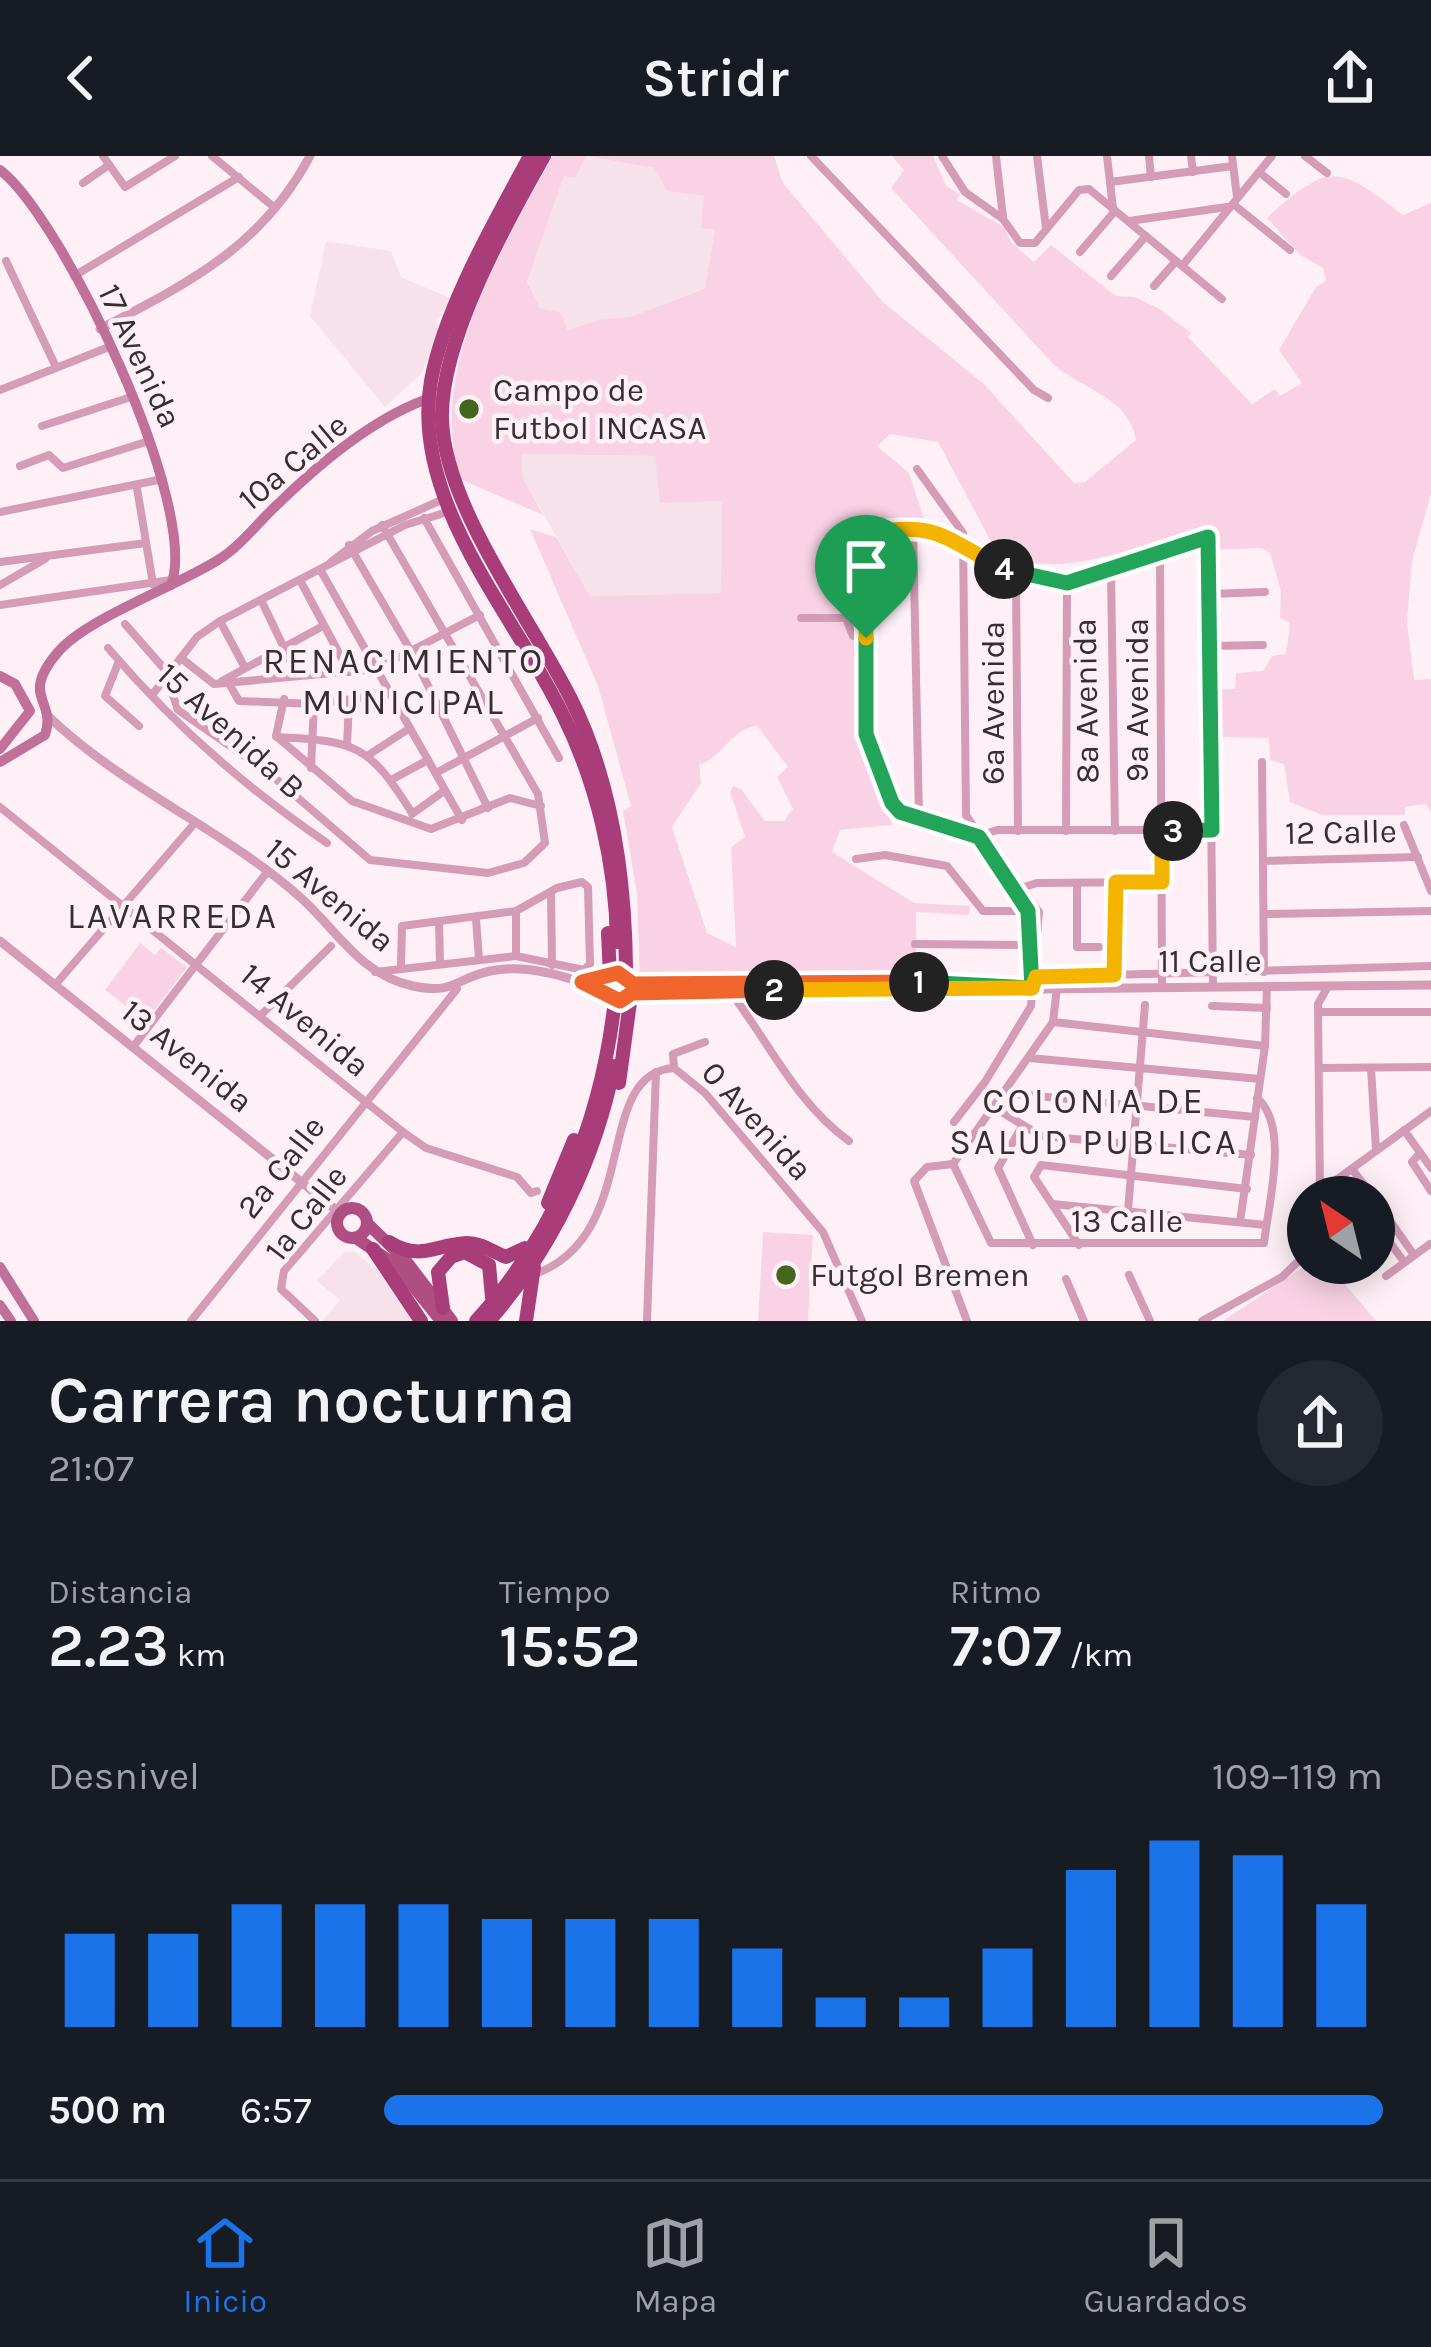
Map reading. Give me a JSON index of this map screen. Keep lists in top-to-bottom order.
{
  "streets": {
    "main road": ["17 Avenida", "10a Calle"],
    "street": [
      "9a Avenida",
      "8a Avenida",
      "6a Avenida",
      "15 Avenida B",
      "12 Calle",
      "15 Avenida",
      "11 Calle",
      "14 Avenida",
      "13 Avenida",
      "0 Avenida",
      "2a Calle",
      "1a Calle",
      "13 Calle"
    ]
  },
  "crossings": [
    ["17 Avenida", "10a Calle"],
    ["9a Avenida", "11 Calle"],
    ["15 Avenida", "11 Calle"],
    ["15 Avenida", "2a Calle"],
    ["14 Avenida", "2a Calle"],
    ["14 Avenida", "1a Calle"],
    ["13 Avenida", "2a Calle"],
    ["13 Avenida", "1a Calle"]
  ],
  "districts": ["RENACIMIENTO MUNICIPAL", "LAVARREDA", "COLONIA DE SALUD PUBLICA"],
  "places": ["Campo de Futbol INCASA", "Futgol Bremen"],
  "north": "top left",
  "page": {
    "header": "Stridr",
    "pins": [
      "4",
      "3",
      "1",
      "2"
    ],
    "heading": ["Carrera nocturna", "21:07"],
    "stats": [
      ["Distancia", "2.23 km"],
      ["Tiempo", "15:52"],
      ["Ritmo", "7:07 /km"]
    ],
    "chart": ["Desnivel", "109–119 m"],
    "list": [
      {
        "name": "500 m",
        "note": "6:57"
      }
    ],
    "tabs": ["Inicio", "Mapa", "Guardados"]
  }
}
